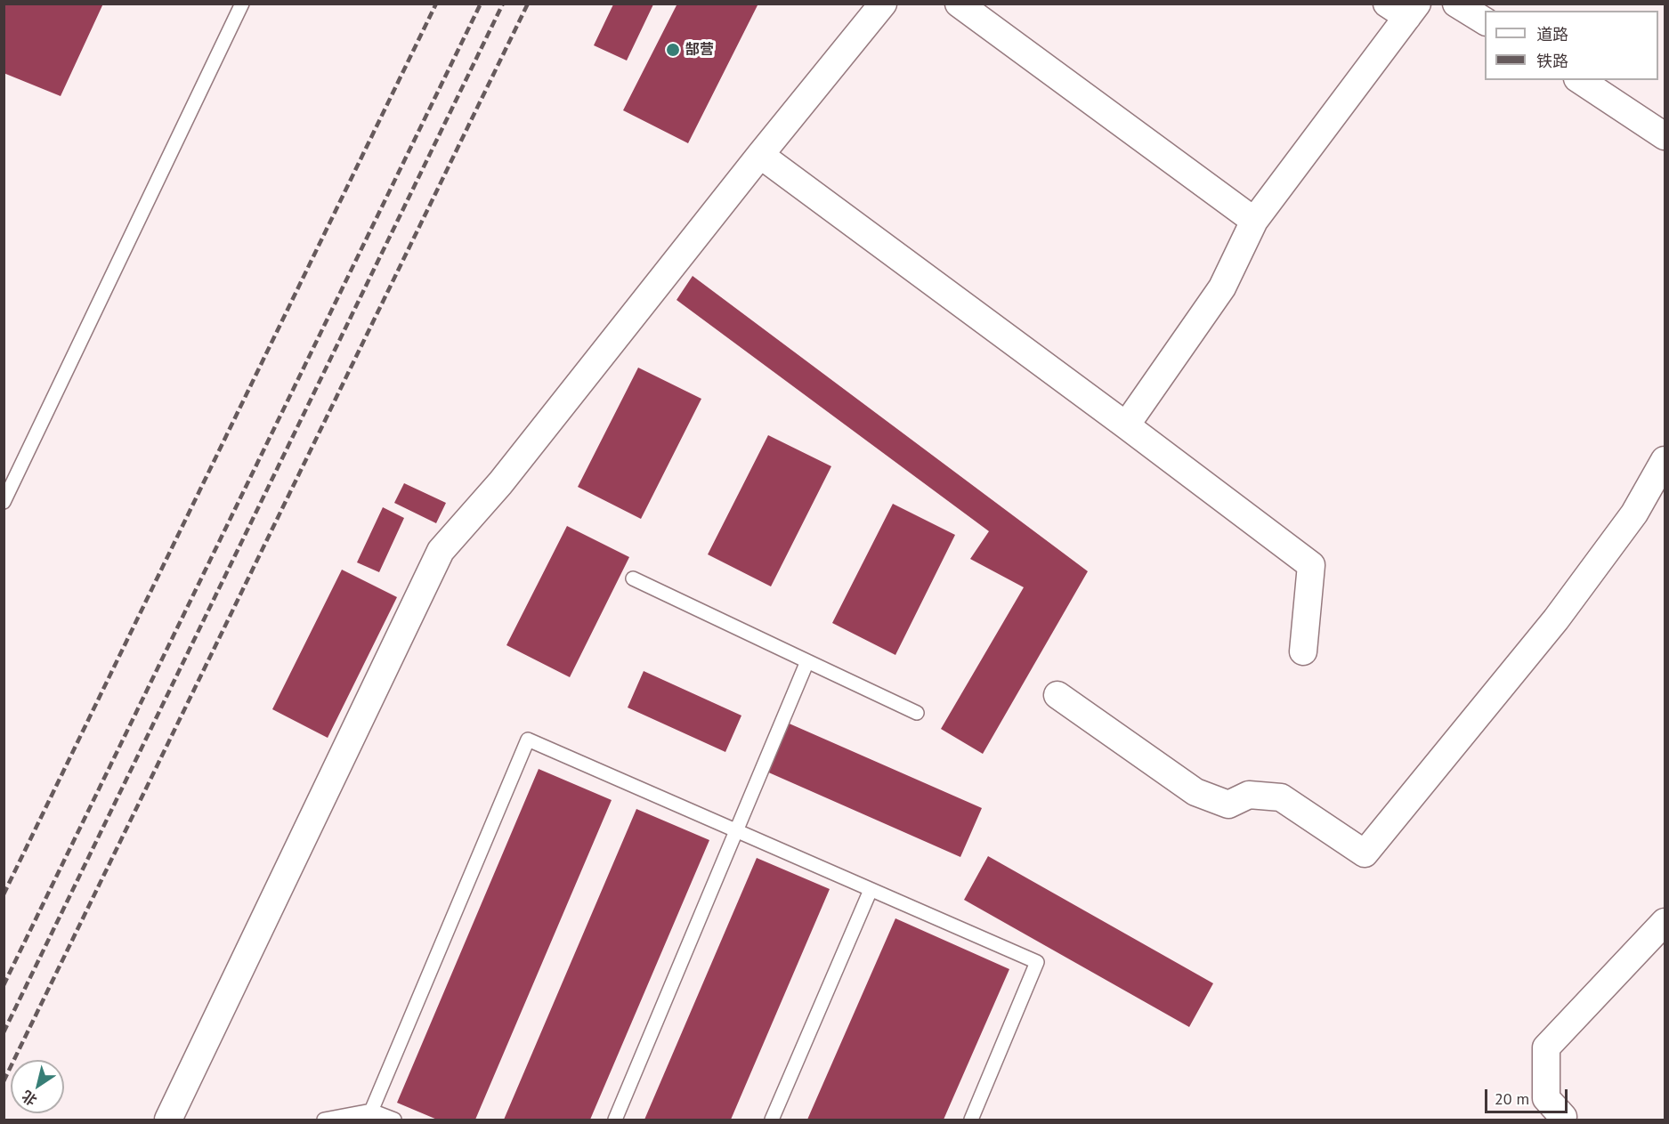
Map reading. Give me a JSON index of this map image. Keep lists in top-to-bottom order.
{
  "places": ["郜营"],
  "legend": ["道路", "铁路"],
  "scale_bar": "20 m",
  "north": "bottom left"
}
